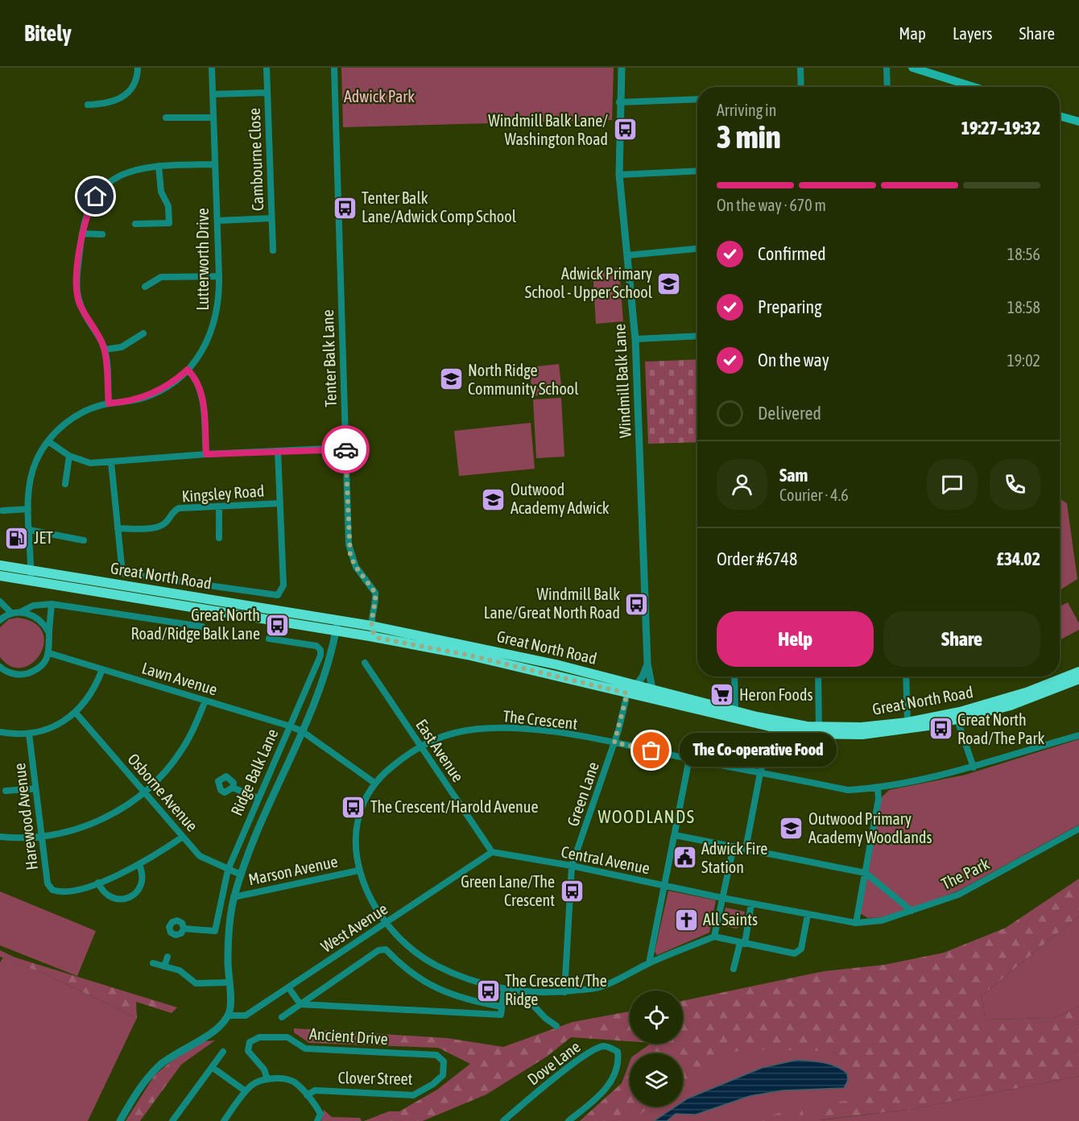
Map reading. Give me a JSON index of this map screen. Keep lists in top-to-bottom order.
{
  "streets": {
    "highway": ["Great North Road"],
    "street": [
      "Cambourne Close",
      "Lutterworth Drive",
      "Tenter Balk Lane",
      "Windmill Balk Lane",
      "Kingsley Road",
      "Lawn Avenue",
      "The Crescent",
      "East Avenue",
      "Ridge Balk Lane",
      "Osborne Avenue",
      "Green Lane",
      "Harewood Avenue",
      "Central Avenue",
      "Marson Avenue",
      "The Park",
      "West Avenue",
      "Ancient Drive",
      "Dove Lane",
      "Clover Street"
    ]
  },
  "crossings": [
    ["Lutterworth Drive", "Great North Road"],
    ["Tenter Balk Lane", "Great North Road"],
    ["Windmill Balk Lane", "Great North Road"],
    ["Great North Road", "Ridge Balk Lane"],
    ["Great North Road", "Green Lane"],
    ["Lawn Avenue", "The Crescent"],
    ["Lawn Avenue", "Ridge Balk Lane"],
    ["The Crescent", "East Avenue"],
    ["The Crescent", "Green Lane"],
    ["The Crescent", "Marson Avenue"],
    ["The Crescent", "West Avenue"],
    ["East Avenue", "Central Avenue"],
    ["East Avenue", "West Avenue"],
    ["Ridge Balk Lane", "Osborne Avenue"],
    ["Ridge Balk Lane", "Marson Avenue"],
    ["Ridge Balk Lane", "West Avenue"],
    ["Green Lane", "Central Avenue"],
    ["Central Avenue", "The Park"],
    ["Central Avenue", "West Avenue"],
    ["Ancient Drive", "Clover Street"]
  ],
  "districts": ["WOODLANDS"],
  "parks": ["Adwick Park"],
  "places": {
    "bus stop": [
      "Windmill Balk Lane/ Washington Road",
      "Tenter Balk Lane/Adwick Comp School",
      "Windmill Balk Lane/Great North Road",
      "Great North Road/Ridge Balk Lane",
      "Great North Road/The Park",
      "The Crescent/Harold Avenue",
      "Green Lane/The Crescent",
      "The Crescent/The Ridge"
    ],
    "school or university": [
      "Adwick Primary School - Upper School",
      "North Ridge Community School",
      "Outwood Academy Adwick",
      "Outwood Primary Academy Woodlands"
    ],
    "fuel station": ["JET"],
    "supermarket": ["Heron Foods"],
    "other": ["The Co-operative Food"],
    "public building": ["Adwick Fire Station"],
    "church": ["All Saints"]
  },
  "page": {
    "header": "Bitely",
    "nav": ["Map", "Layers", "Share"],
    "heading": ["3 min", "Arriving in", "19:27–19:32"],
    "panel": [
      "Sam",
      "Courier · 4.6",
      "Order #6748",
      "£34.02"
    ],
    "bar": "On the way · 670 m",
    "list": [
      ["Confirmed", "18:56"],
      ["Preparing", "18:58"],
      ["On the way", "19:02"],
      "Delivered"
    ],
    "buttons": ["Help", "Share"],
    "bubble": "The Co-operative Food"
  }
}
